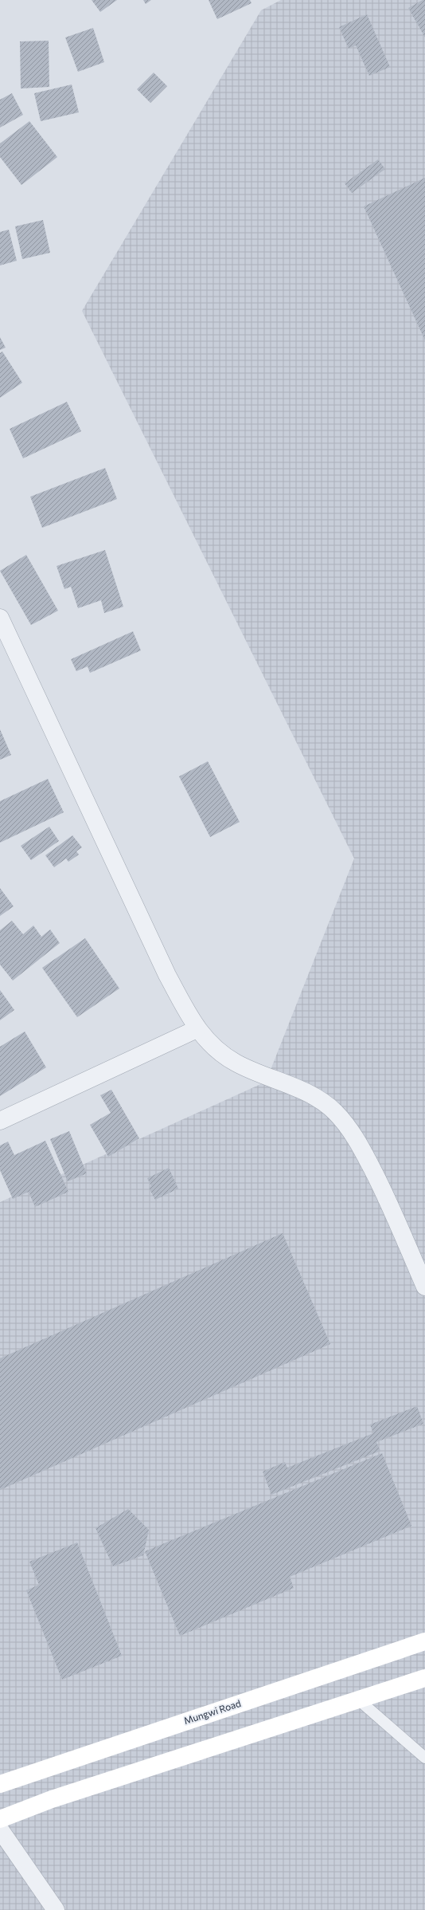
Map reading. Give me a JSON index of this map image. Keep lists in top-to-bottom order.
{
  "streets": {
    "main road": ["Mungwi Road"]
  }
}
